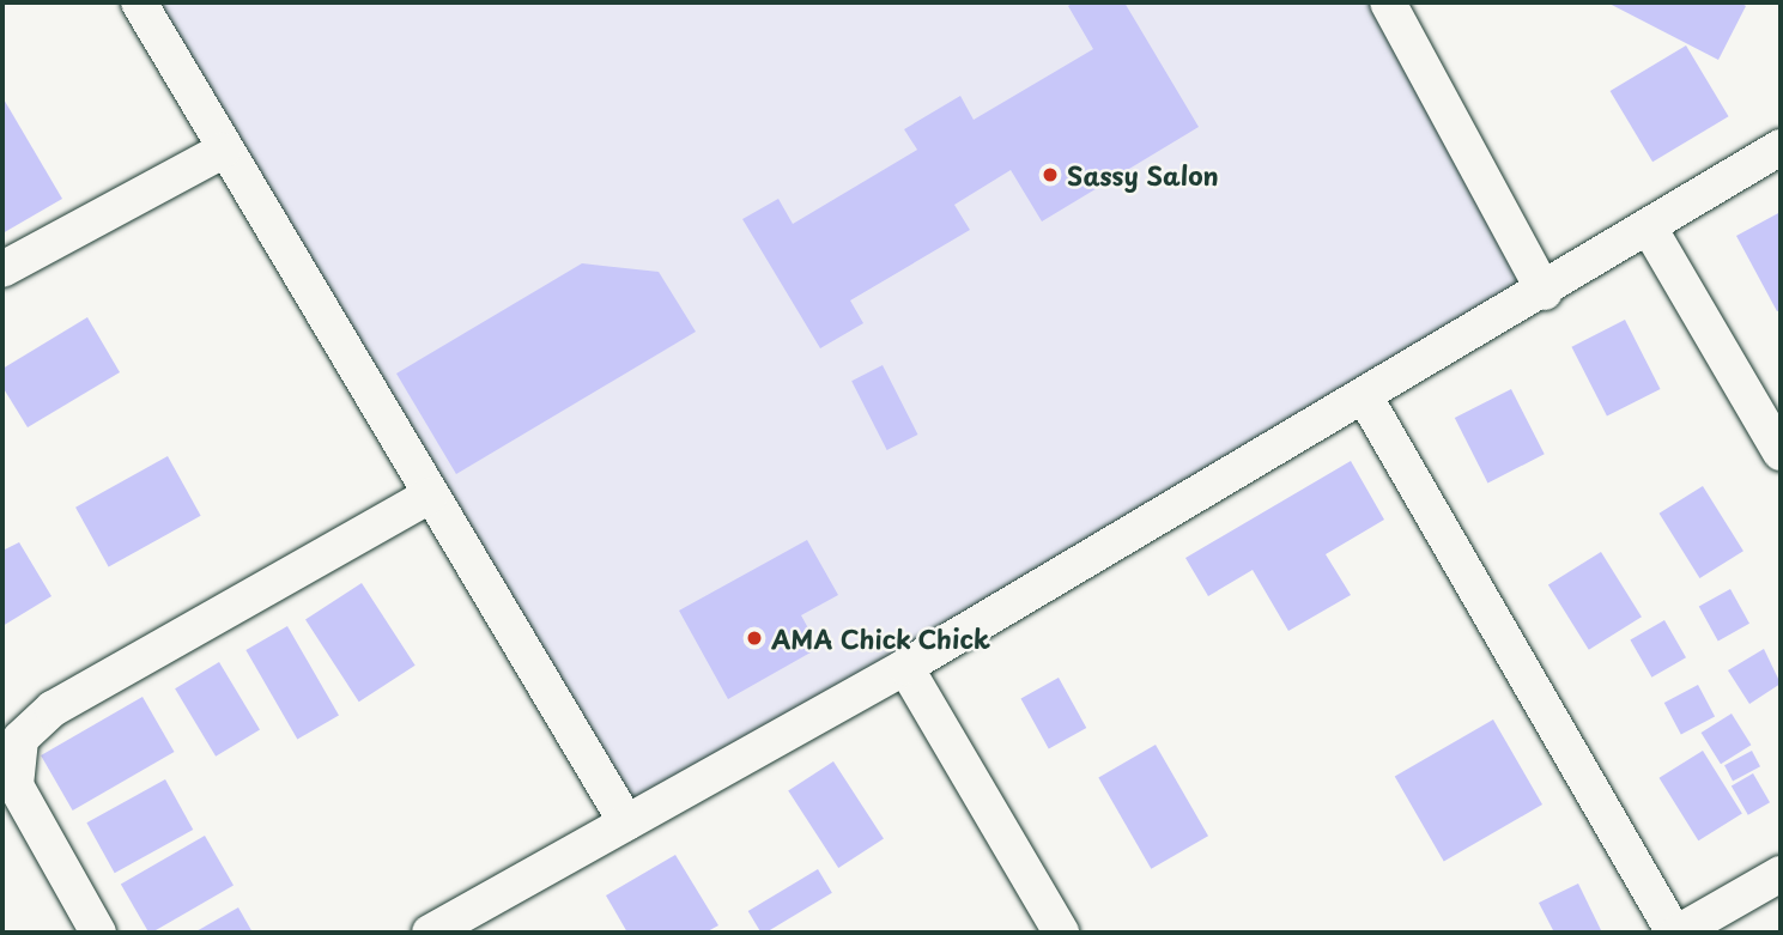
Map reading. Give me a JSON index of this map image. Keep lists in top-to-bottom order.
{
  "places": ["Sassy Salon", "AMA Chick Chick"]
}
